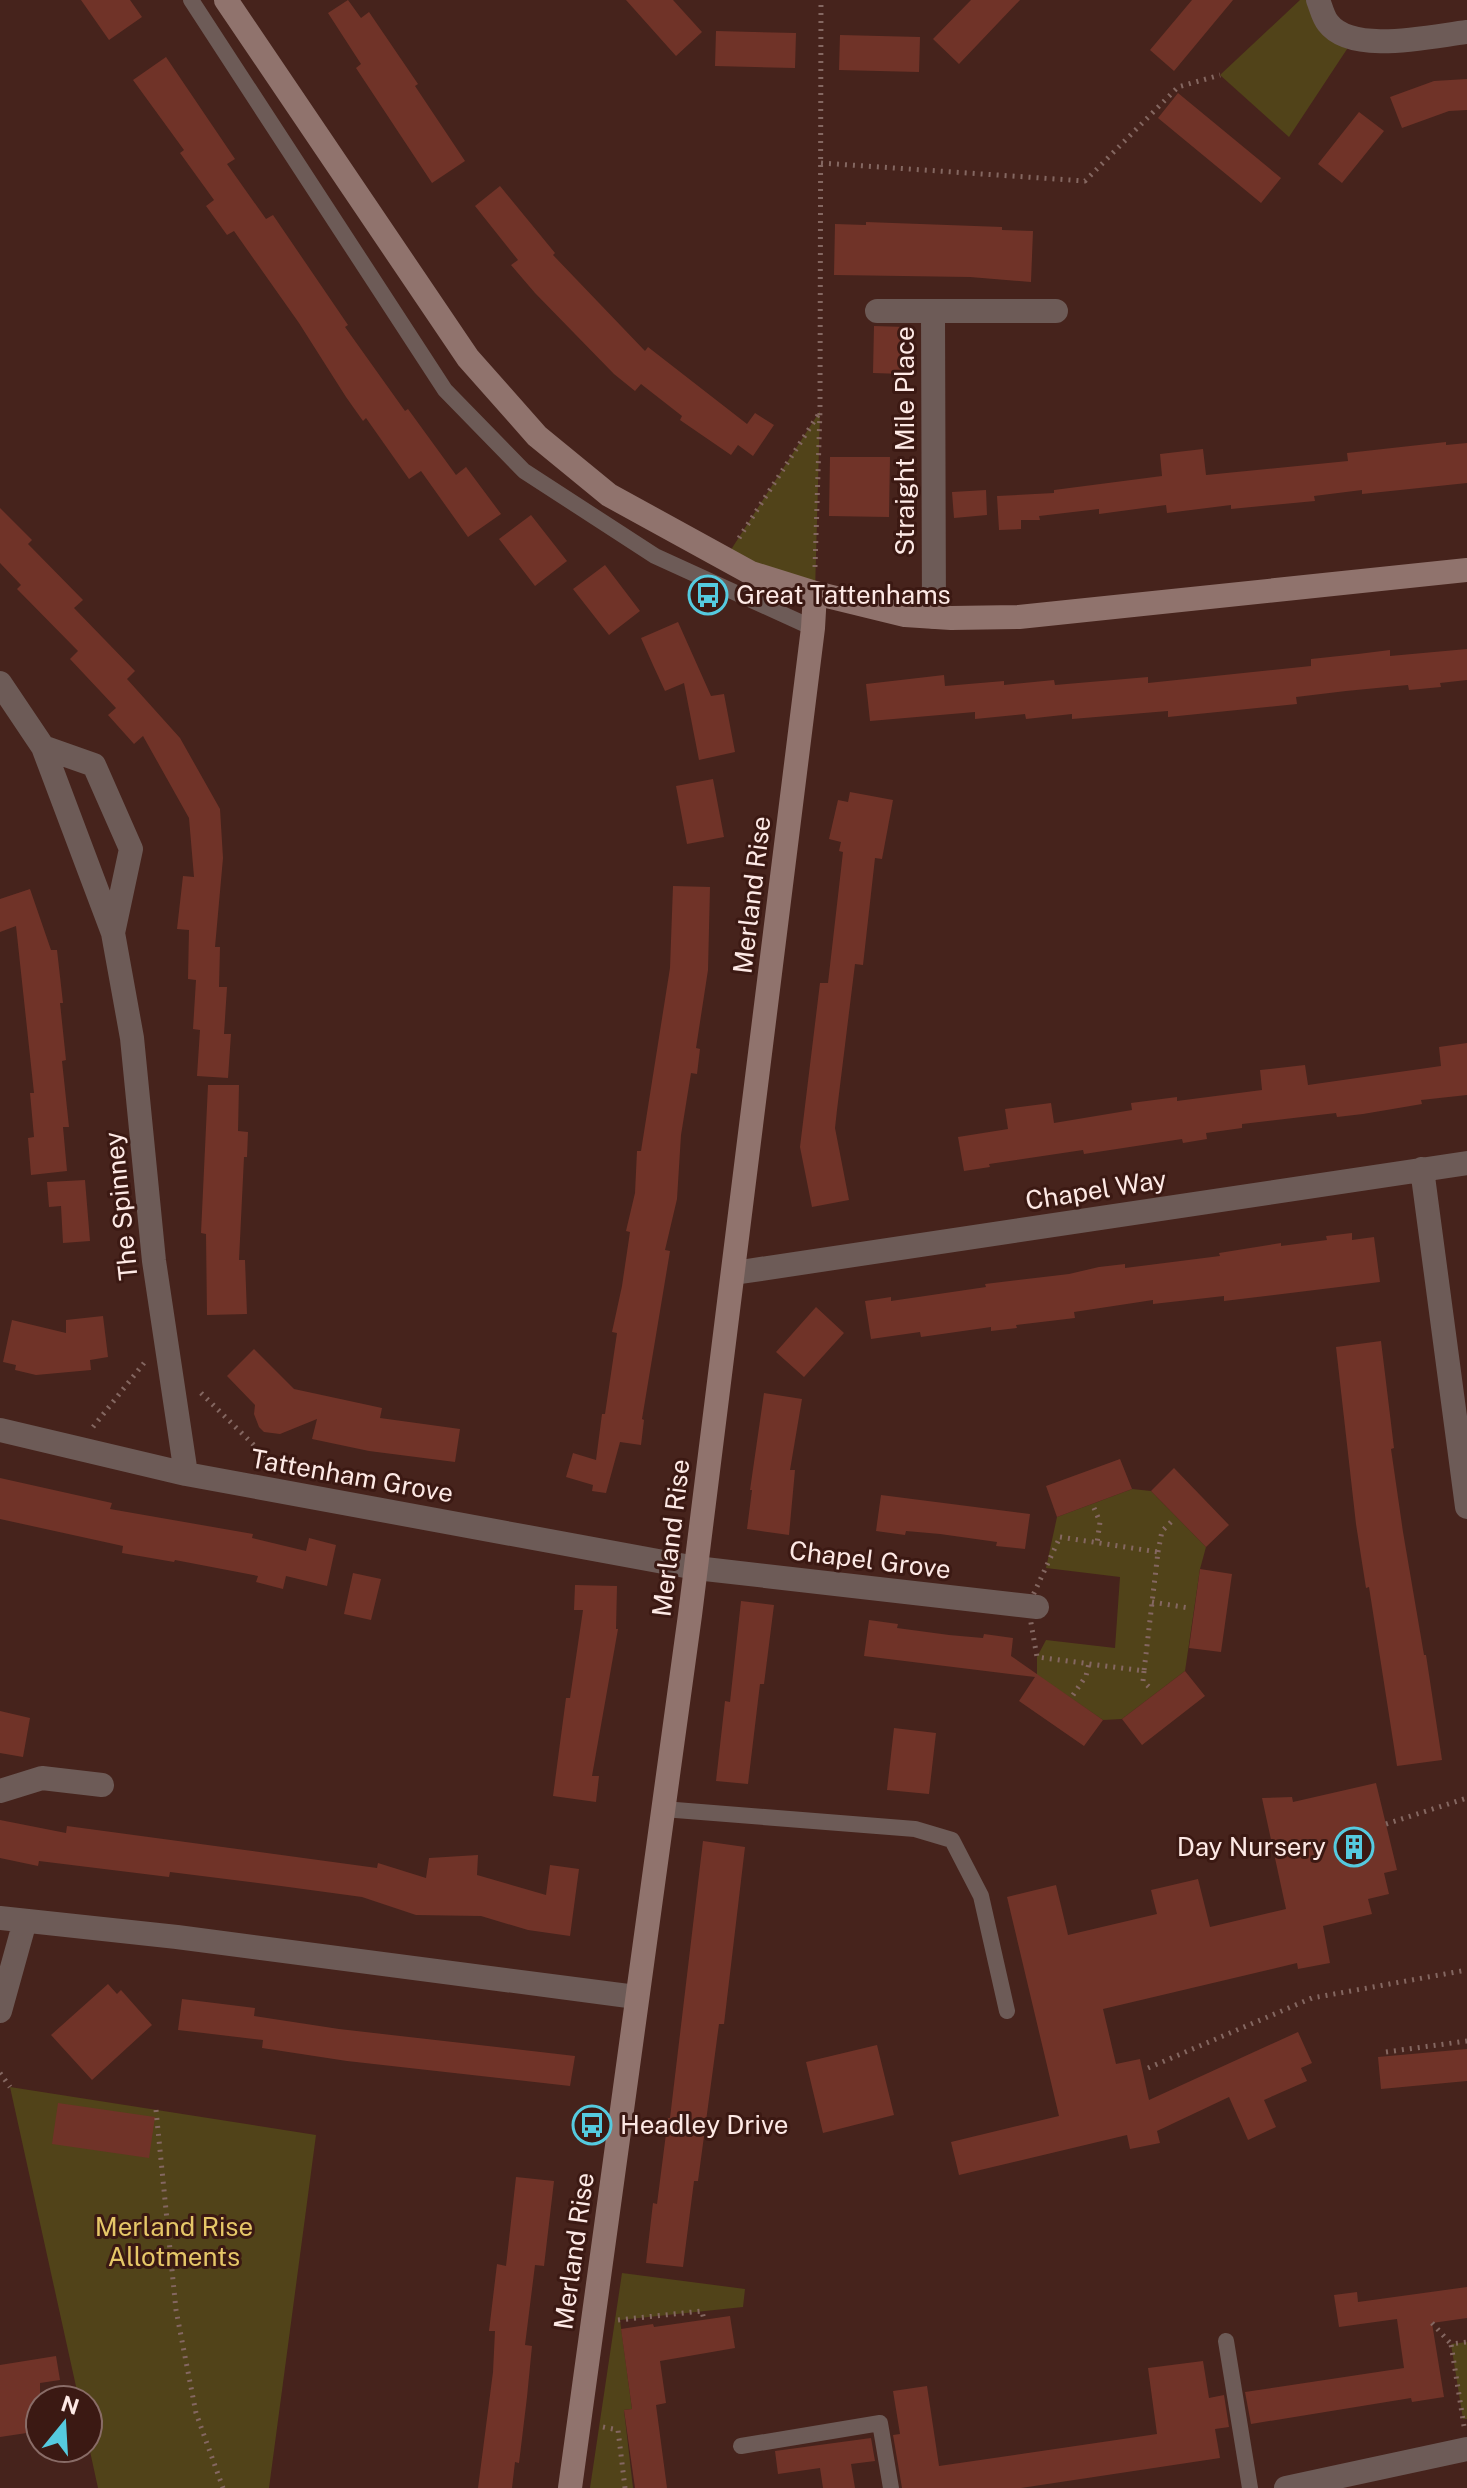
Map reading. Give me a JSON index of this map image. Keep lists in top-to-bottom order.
{
  "streets": {
    "street": [
      "Straight Mile Place",
      "Merland Rise",
      "Chapel Way",
      "The Spinney",
      "Tattenham Grove",
      "Chapel Grove"
    ]
  },
  "crossings": [
    ["Merland Rise", "Chapel Way"],
    ["Merland Rise", "Tattenham Grove"],
    ["Merland Rise", "Chapel Grove"],
    ["The Spinney", "Tattenham Grove"],
    ["Tattenham Grove", "Chapel Grove"]
  ],
  "parks": ["Merland Rise Allotments"],
  "places": {
    "bus stop": ["Great Tattenhams", "Headley Drive"],
    "building": ["Day Nursery"]
  },
  "north": "top"
}
